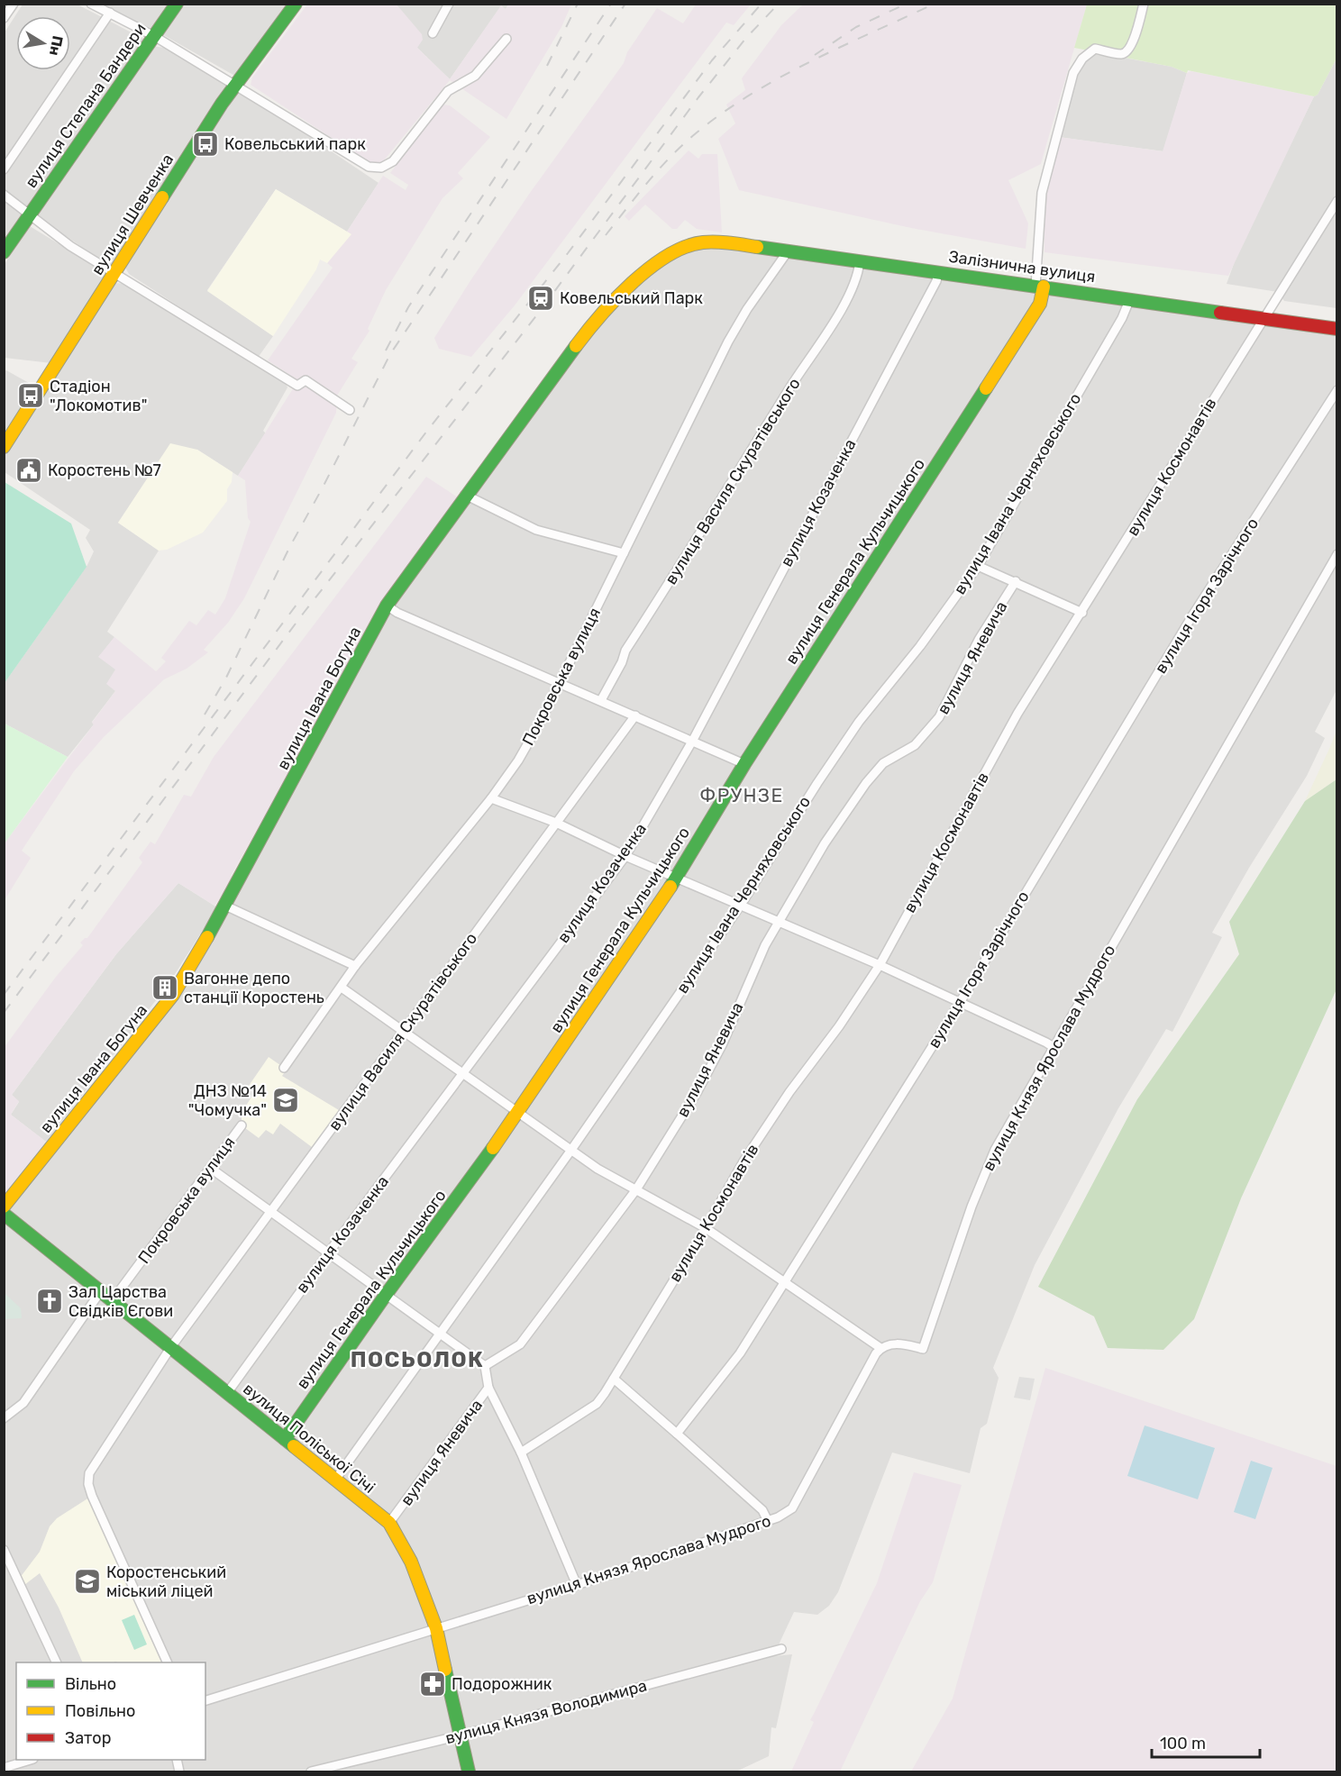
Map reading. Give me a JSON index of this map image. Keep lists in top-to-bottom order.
{
  "streets": {
    "street": [
      "вулиця Степана Бандери",
      "вулиця Шевченка",
      "Залізнична вулиця",
      "вулиця Космонавтів",
      "вулиця Василя Скуратівського",
      "вулиця Івана Черняховського",
      "вулиця Козаченка",
      "вулиця Генерала Кульчицького",
      "вулиця Ігоря Зарічного",
      "вулиця Яневича",
      "Покровська вулиця",
      "вулиця Івана Богуна",
      "вулиця Князя Ярослава Мудрого",
      "вулиця Поліської Січі",
      "вулиця Князя Володимира"
    ]
  },
  "crossings": [
    ["Залізнична вулиця", "вулиця Космонавтів"],
    ["Залізнична вулиця", "вулиця Василя Скуратівського"],
    ["Залізнична вулиця", "вулиця Івана Черняховського"],
    ["Залізнична вулиця", "вулиця Козаченка"],
    ["Залізнична вулиця", "вулиця Генерала Кульчицького"],
    ["Залізнична вулиця", "Покровська вулиця"],
    ["Залізнична вулиця", "вулиця Івана Богуна"],
    ["вулиця Василя Скуратівського", "вулиця Поліської Січі"],
    ["вулиця Івана Черняховського", "вулиця Поліської Січі"],
    ["вулиця Козаченка", "вулиця Поліської Січі"],
    ["вулиця Генерала Кульчицького", "вулиця Поліської Січі"],
    ["вулиця Яневича", "вулиця Поліської Січі"],
    ["Покровська вулиця", "вулиця Поліської Січі"],
    ["вулиця Князя Ярослава Мудрого", "вулиця Поліської Січі"],
    ["вулиця Поліської Січі", "вулиця Князя Володимира"]
  ],
  "districts": ["ФРУНЗЕ", "ПОСЬОЛОК"],
  "places": {
    "bus stop": ["Ковельський парк", "Стадіон \"Локомотив\""],
    "station": ["Ковельський Парк"],
    "public building": ["Коростень №7"],
    "building": ["Вагонне депо станції Коростень"],
    "school or university": ["ДНЗ №14 \"Чомучка\"", "Коростенський міський ліцей"],
    "church": ["Зал Царства Свідків Єгови"],
    "pharmacy": ["Подорожник"]
  },
  "legend": ["Вільно", "Повільно", "Затор"],
  "scale_bar": "100 m",
  "north": "right"
}
